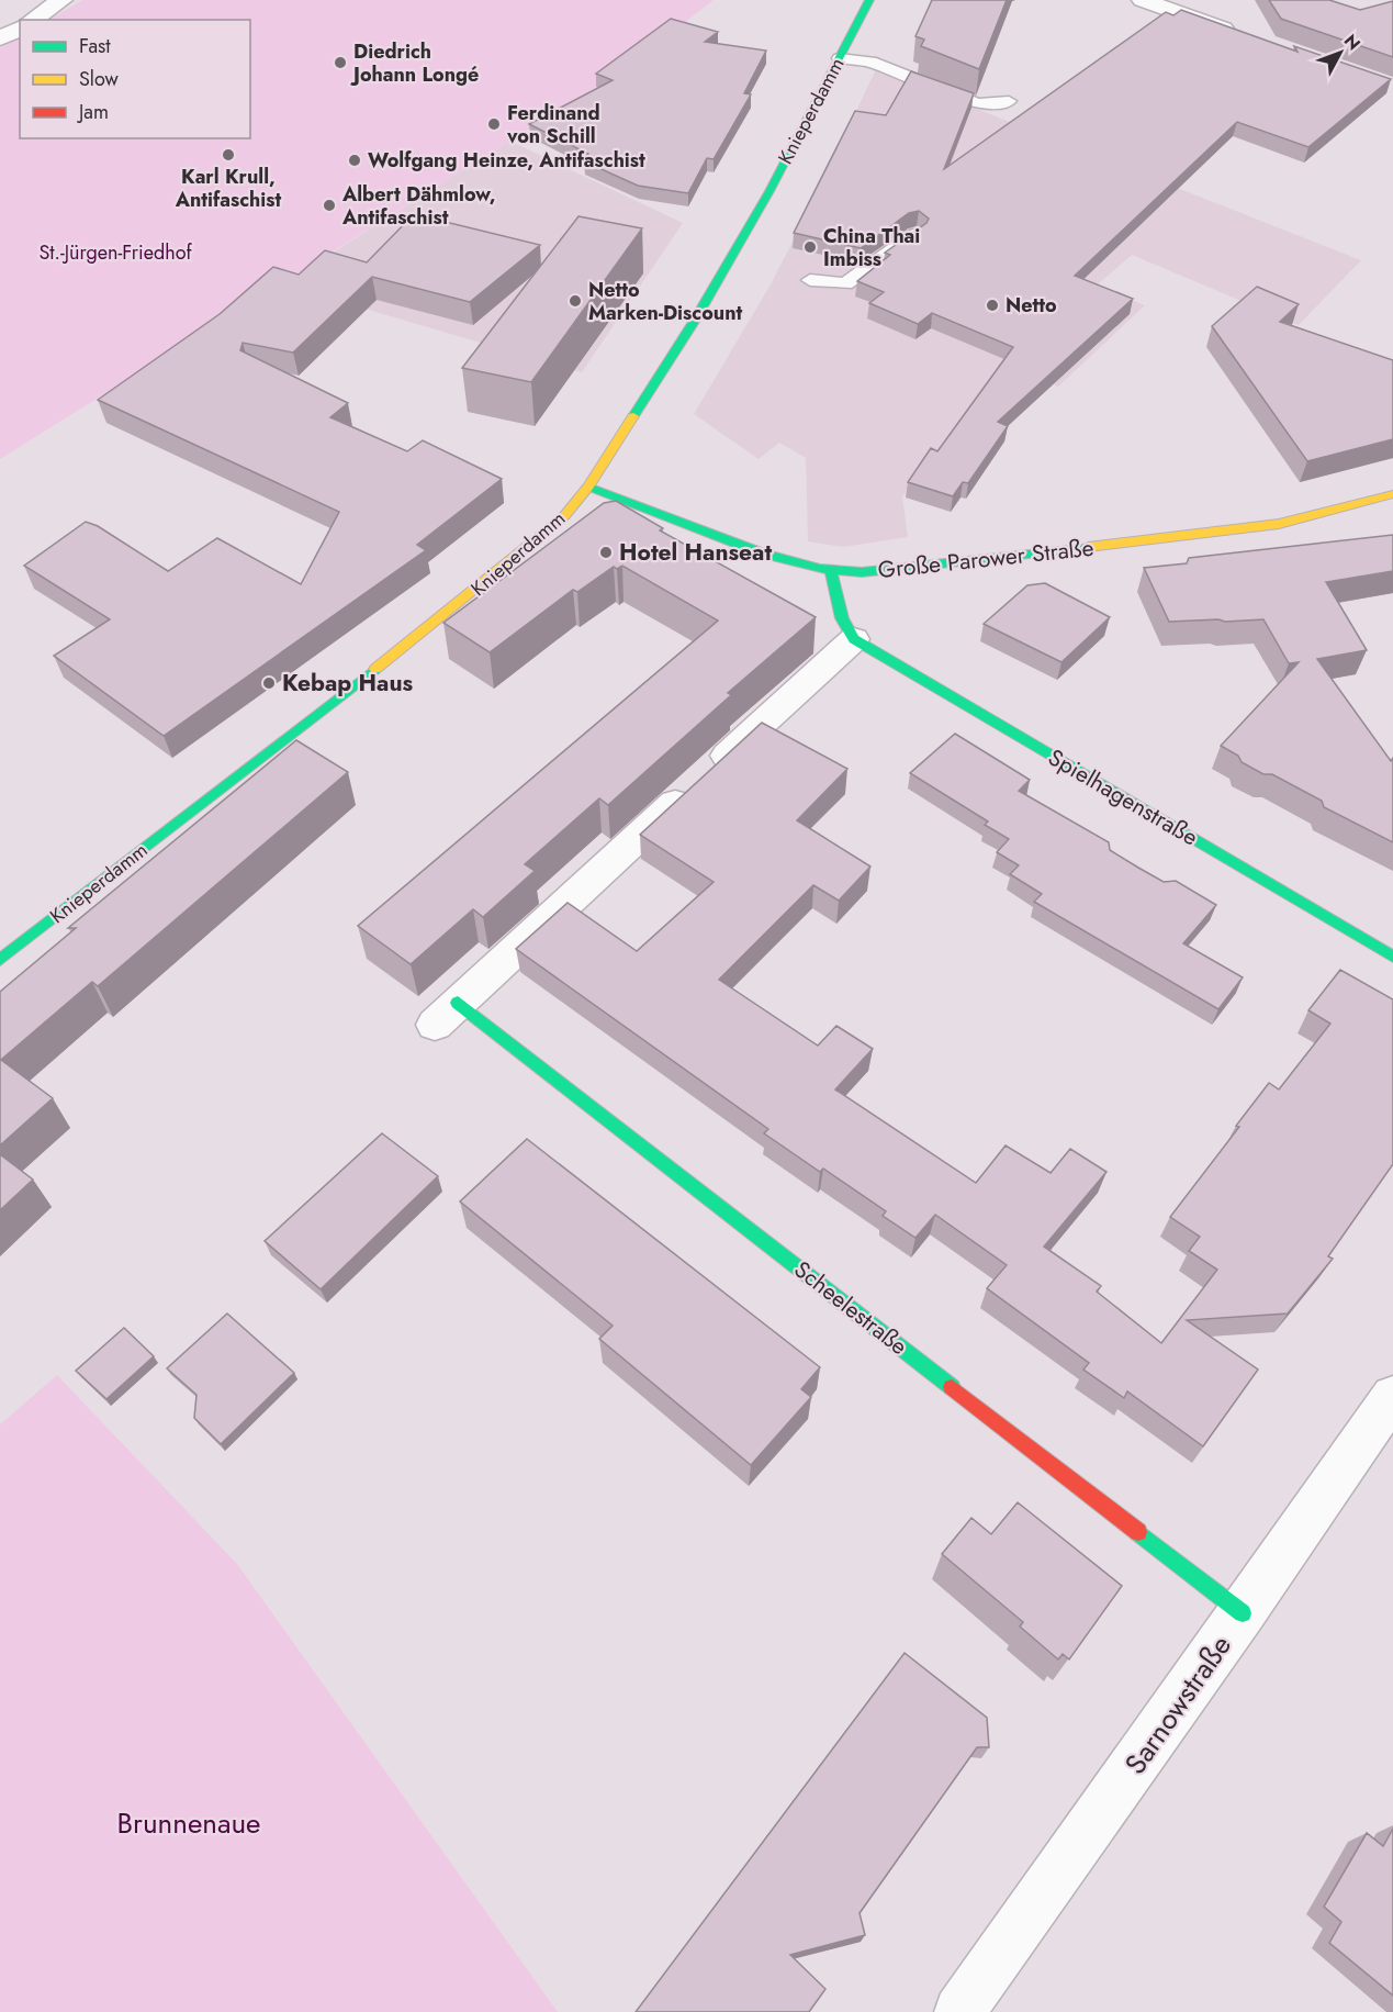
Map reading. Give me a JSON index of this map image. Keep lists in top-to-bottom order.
{
  "streets": {
    "street": [
      "Knieperdamm",
      "Große Parower Straße",
      "Spielhagenstraße",
      "Scheelestraße",
      "Sarnowstraße"
    ]
  },
  "crossings": [
    ["Knieperdamm", "Große Parower Straße"],
    ["Scheelestraße", "Sarnowstraße"]
  ],
  "parks": ["St.-Jürgen-Friedhof", "Brunnenaue"],
  "places": [
    "Diedrich Johann Longé",
    "Ferdinand von Schill",
    "Karl Krull, Antifaschist",
    "Wolfgang Heinze, Antifaschist",
    "Albert Dähmlow, Antifaschist",
    "China Thai Imbiss",
    "Netto Marken-Discount",
    "Netto",
    "Hotel Hanseat",
    "Kebap Haus"
  ],
  "legend": ["Fast", "Slow", "Jam"],
  "north": "top right"
}
